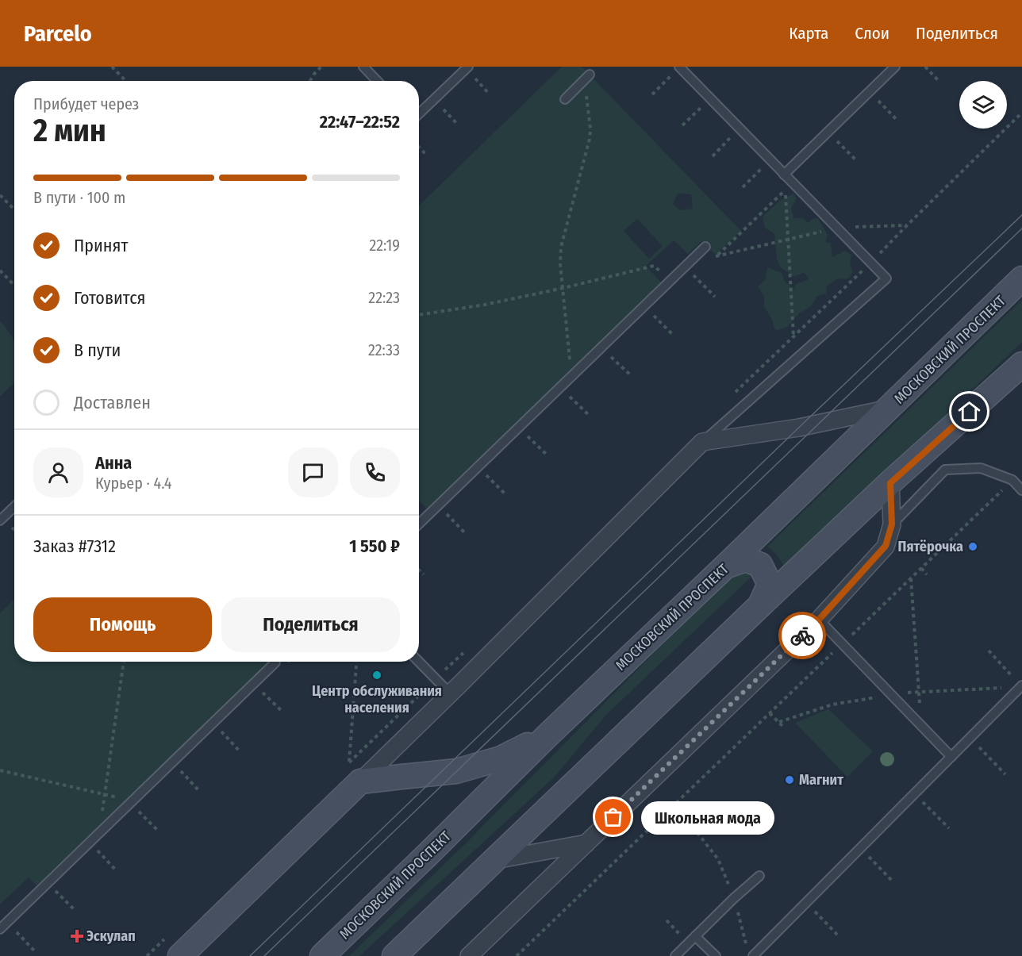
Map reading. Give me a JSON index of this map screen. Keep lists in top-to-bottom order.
{
  "streets": {
    "main road": ["МОСКОВСКИЙ ПРОСПЕКТ"]
  },
  "places": {
    "other": [
      "Пятёрочка",
      "Центр обслуживания населения",
      "Магнит",
      "Школьная мода"
    ],
    "health": ["Эскулап"]
  },
  "page": {
    "header": "Parcelo",
    "nav": ["Карта", "Слои", "Поделиться"],
    "heading": ["2 мин", "Прибудет через", "22:47–22:52"],
    "panel": [
      "Анна",
      "Курьер · 4.4",
      "Заказ #7312",
      "1 550 ₽"
    ],
    "bar": "В пути · 100 m",
    "list": [
      ["Принят", "22:19"],
      ["Готовится", "22:23"],
      ["В пути", "22:33"],
      "Доставлен"
    ],
    "buttons": ["Помощь", "Поделиться"],
    "bubble": "Школьная мода"
  }
}
